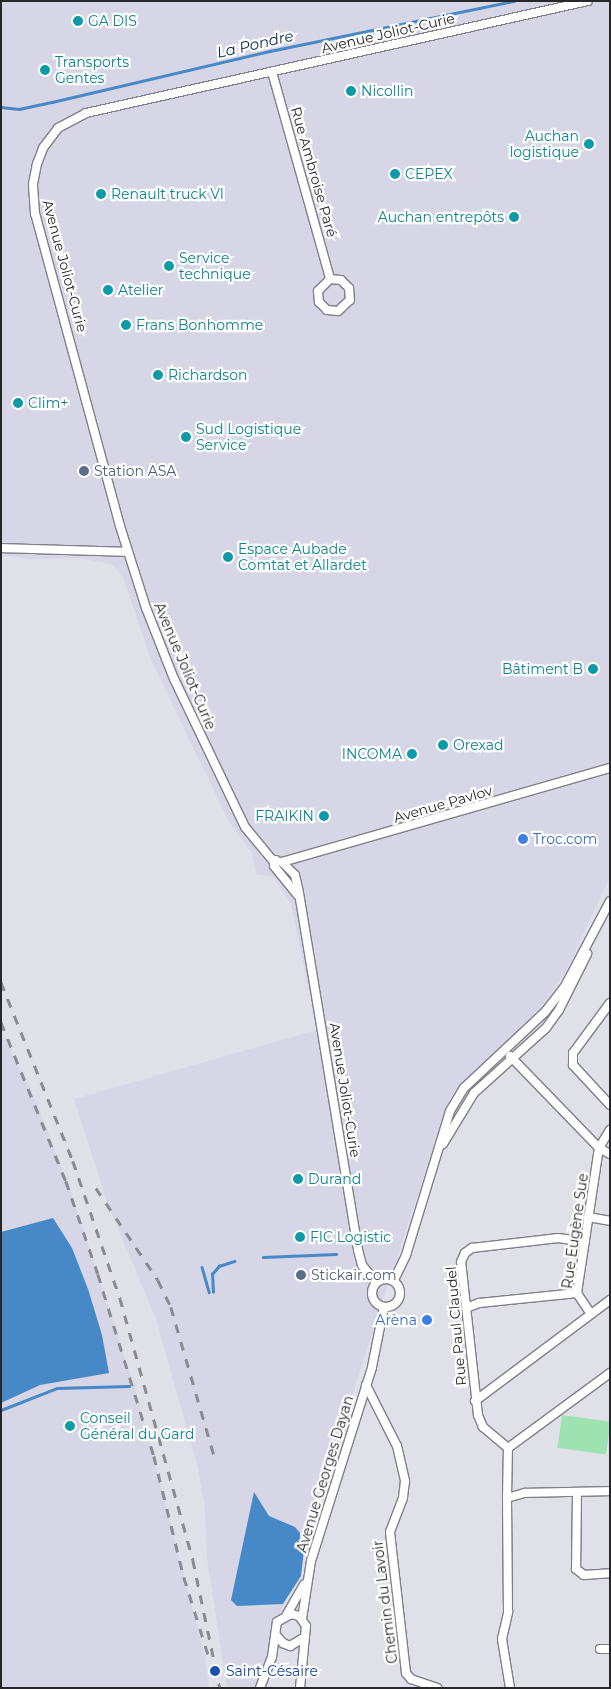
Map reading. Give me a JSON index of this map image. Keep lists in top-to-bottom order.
{
  "streets": {
    "street": [
      "Avenue Joliot-Curie",
      "Rue Ambroise Paré",
      "Avenue Pavlov",
      "Rue Eugène Sue",
      "Rue Paul Claudel",
      "Avenue Georges Dayan",
      "Chemin du Lavoir"
    ]
  },
  "crossings": [
    ["Avenue Joliot-Curie", "Rue Ambroise Paré"],
    ["Avenue Joliot-Curie", "Avenue Pavlov"],
    ["Avenue Joliot-Curie", "Avenue Georges Dayan"],
    ["Rue Eugène Sue", "Rue Paul Claudel"],
    ["Avenue Georges Dayan", "Chemin du Lavoir"]
  ],
  "water": ["La Pondre"],
  "places": [
    "GA DIS",
    "Transports Gentes",
    "Nicollin",
    "Auchan logistique",
    "CEPEX",
    "Renault truck VI",
    "Auchan entrepôts",
    "Service technique",
    "Atelier",
    "Frans Bonhomme",
    "Richardson",
    "Clim+",
    "Sud Logistique Service",
    "Station ASA",
    "Espace Aubade Comtat et Allardet",
    "Bâtiment B",
    "Orexad",
    "INCOMA",
    "FRAIKIN",
    "Troc.com",
    "Durand",
    "FIC Logistic",
    "Stickair.com",
    "Arèna",
    "Conseil Général du Gard",
    "Saint-Césaire"
  ]
}
